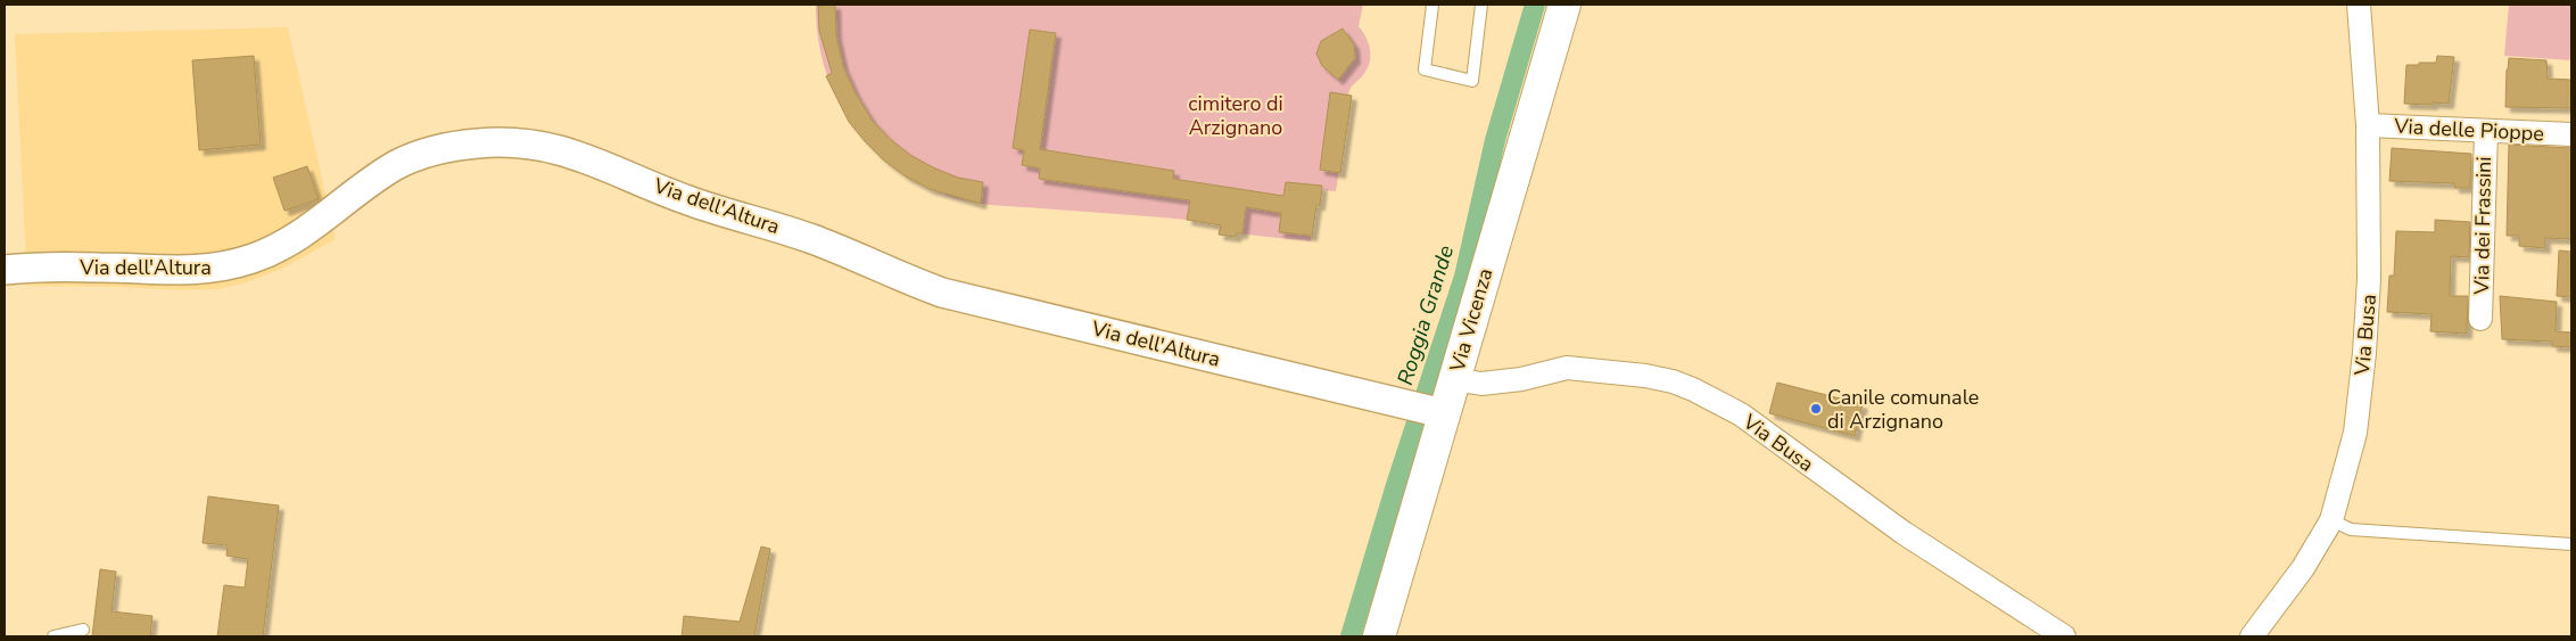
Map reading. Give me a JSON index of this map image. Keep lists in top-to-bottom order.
{
  "streets": {
    "main road": ["Via Vicenza"],
    "street": [
      "Via delle Pioppe",
      "Via dell'Altura",
      "Via dei Frassini",
      "Via Busa"
    ]
  },
  "crossings": [
    ["Via delle Pioppe", "Via dei Frassini"],
    ["Via delle Pioppe", "Via Busa"],
    ["Via dell'Altura", "Via Vicenza"],
    ["Via Vicenza", "Via Busa"]
  ],
  "water": ["Roggia Grande"],
  "parks": ["cimitero di Arzignano"],
  "places": ["Canile comunale di Arzignano"]
}
